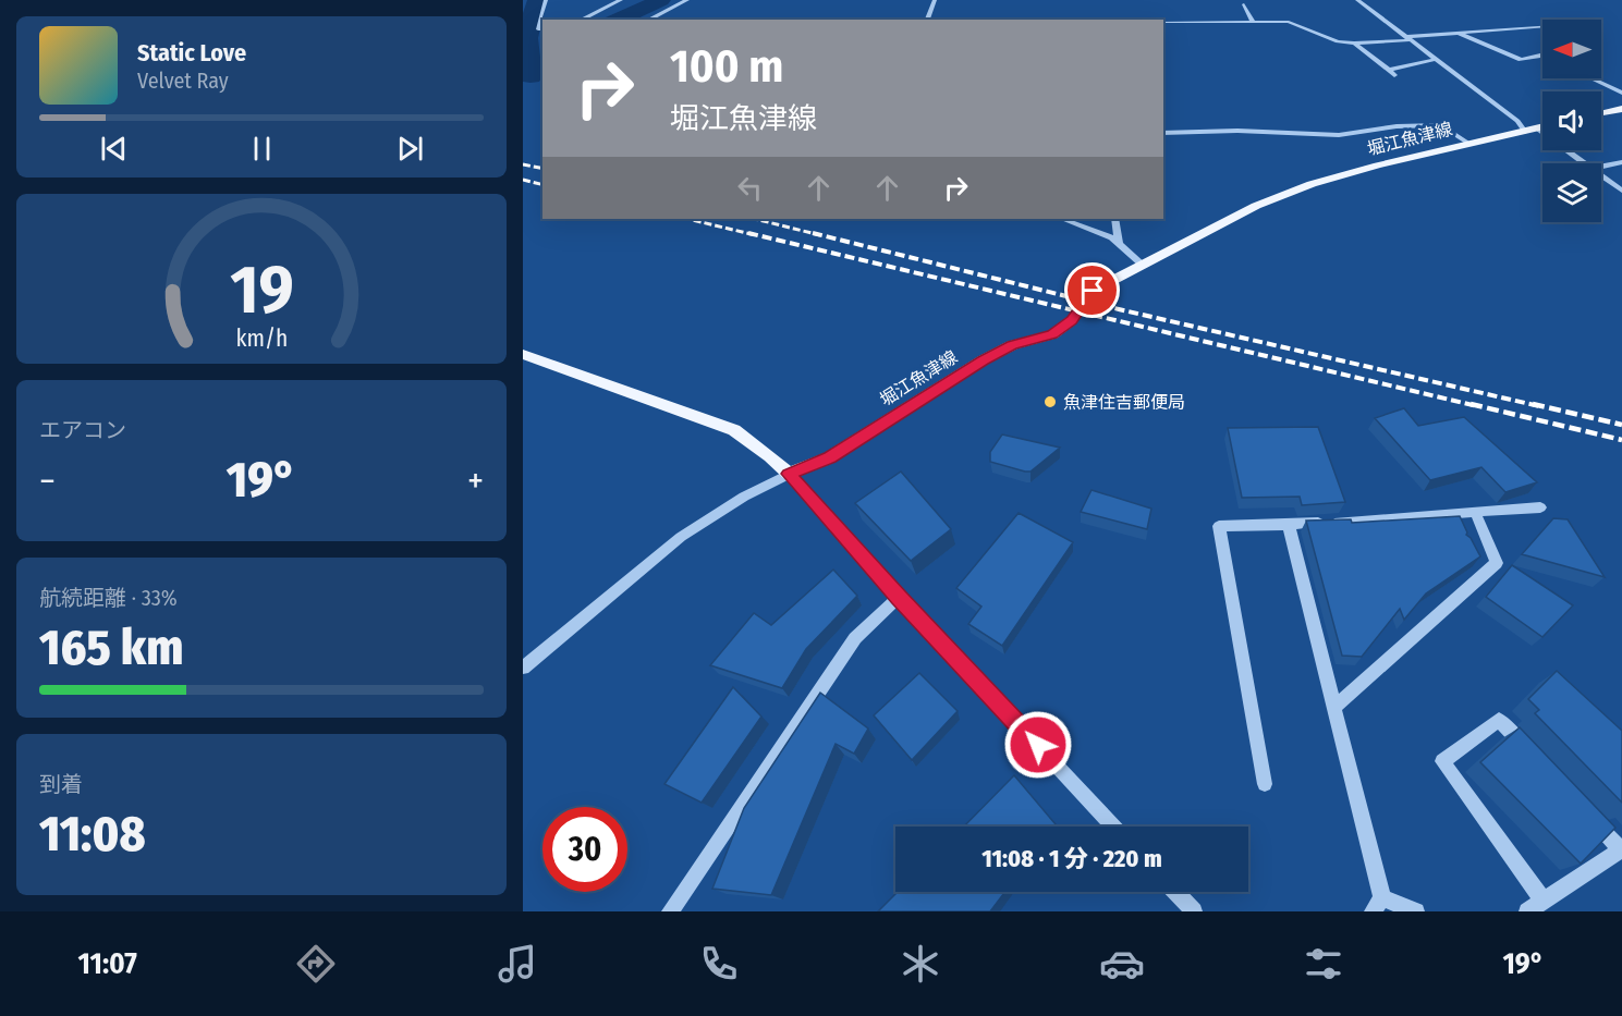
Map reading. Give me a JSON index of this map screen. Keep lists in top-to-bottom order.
{
  "streets": {
    "main road": ["堀江魚津線"]
  },
  "places": ["魚津住吉郵便局"],
  "north": "left",
  "page": {
    "turn": ["100 m", "堀江魚津線"],
    "song": ["Static Love", "Velvet Ray"],
    "tile": [
      "エアコン",
      ["航続距離 · 33%", "165 km"],
      ["到着", "11:08"]
    ],
    "heat": ["−", "19°", "+"],
    "limit": "30",
    "trip": "11:08 · 1 分 · 220 m",
    "tabs": ["11:07", "19°"],
    "gauge": ["19", "km/h"]
  }
}
